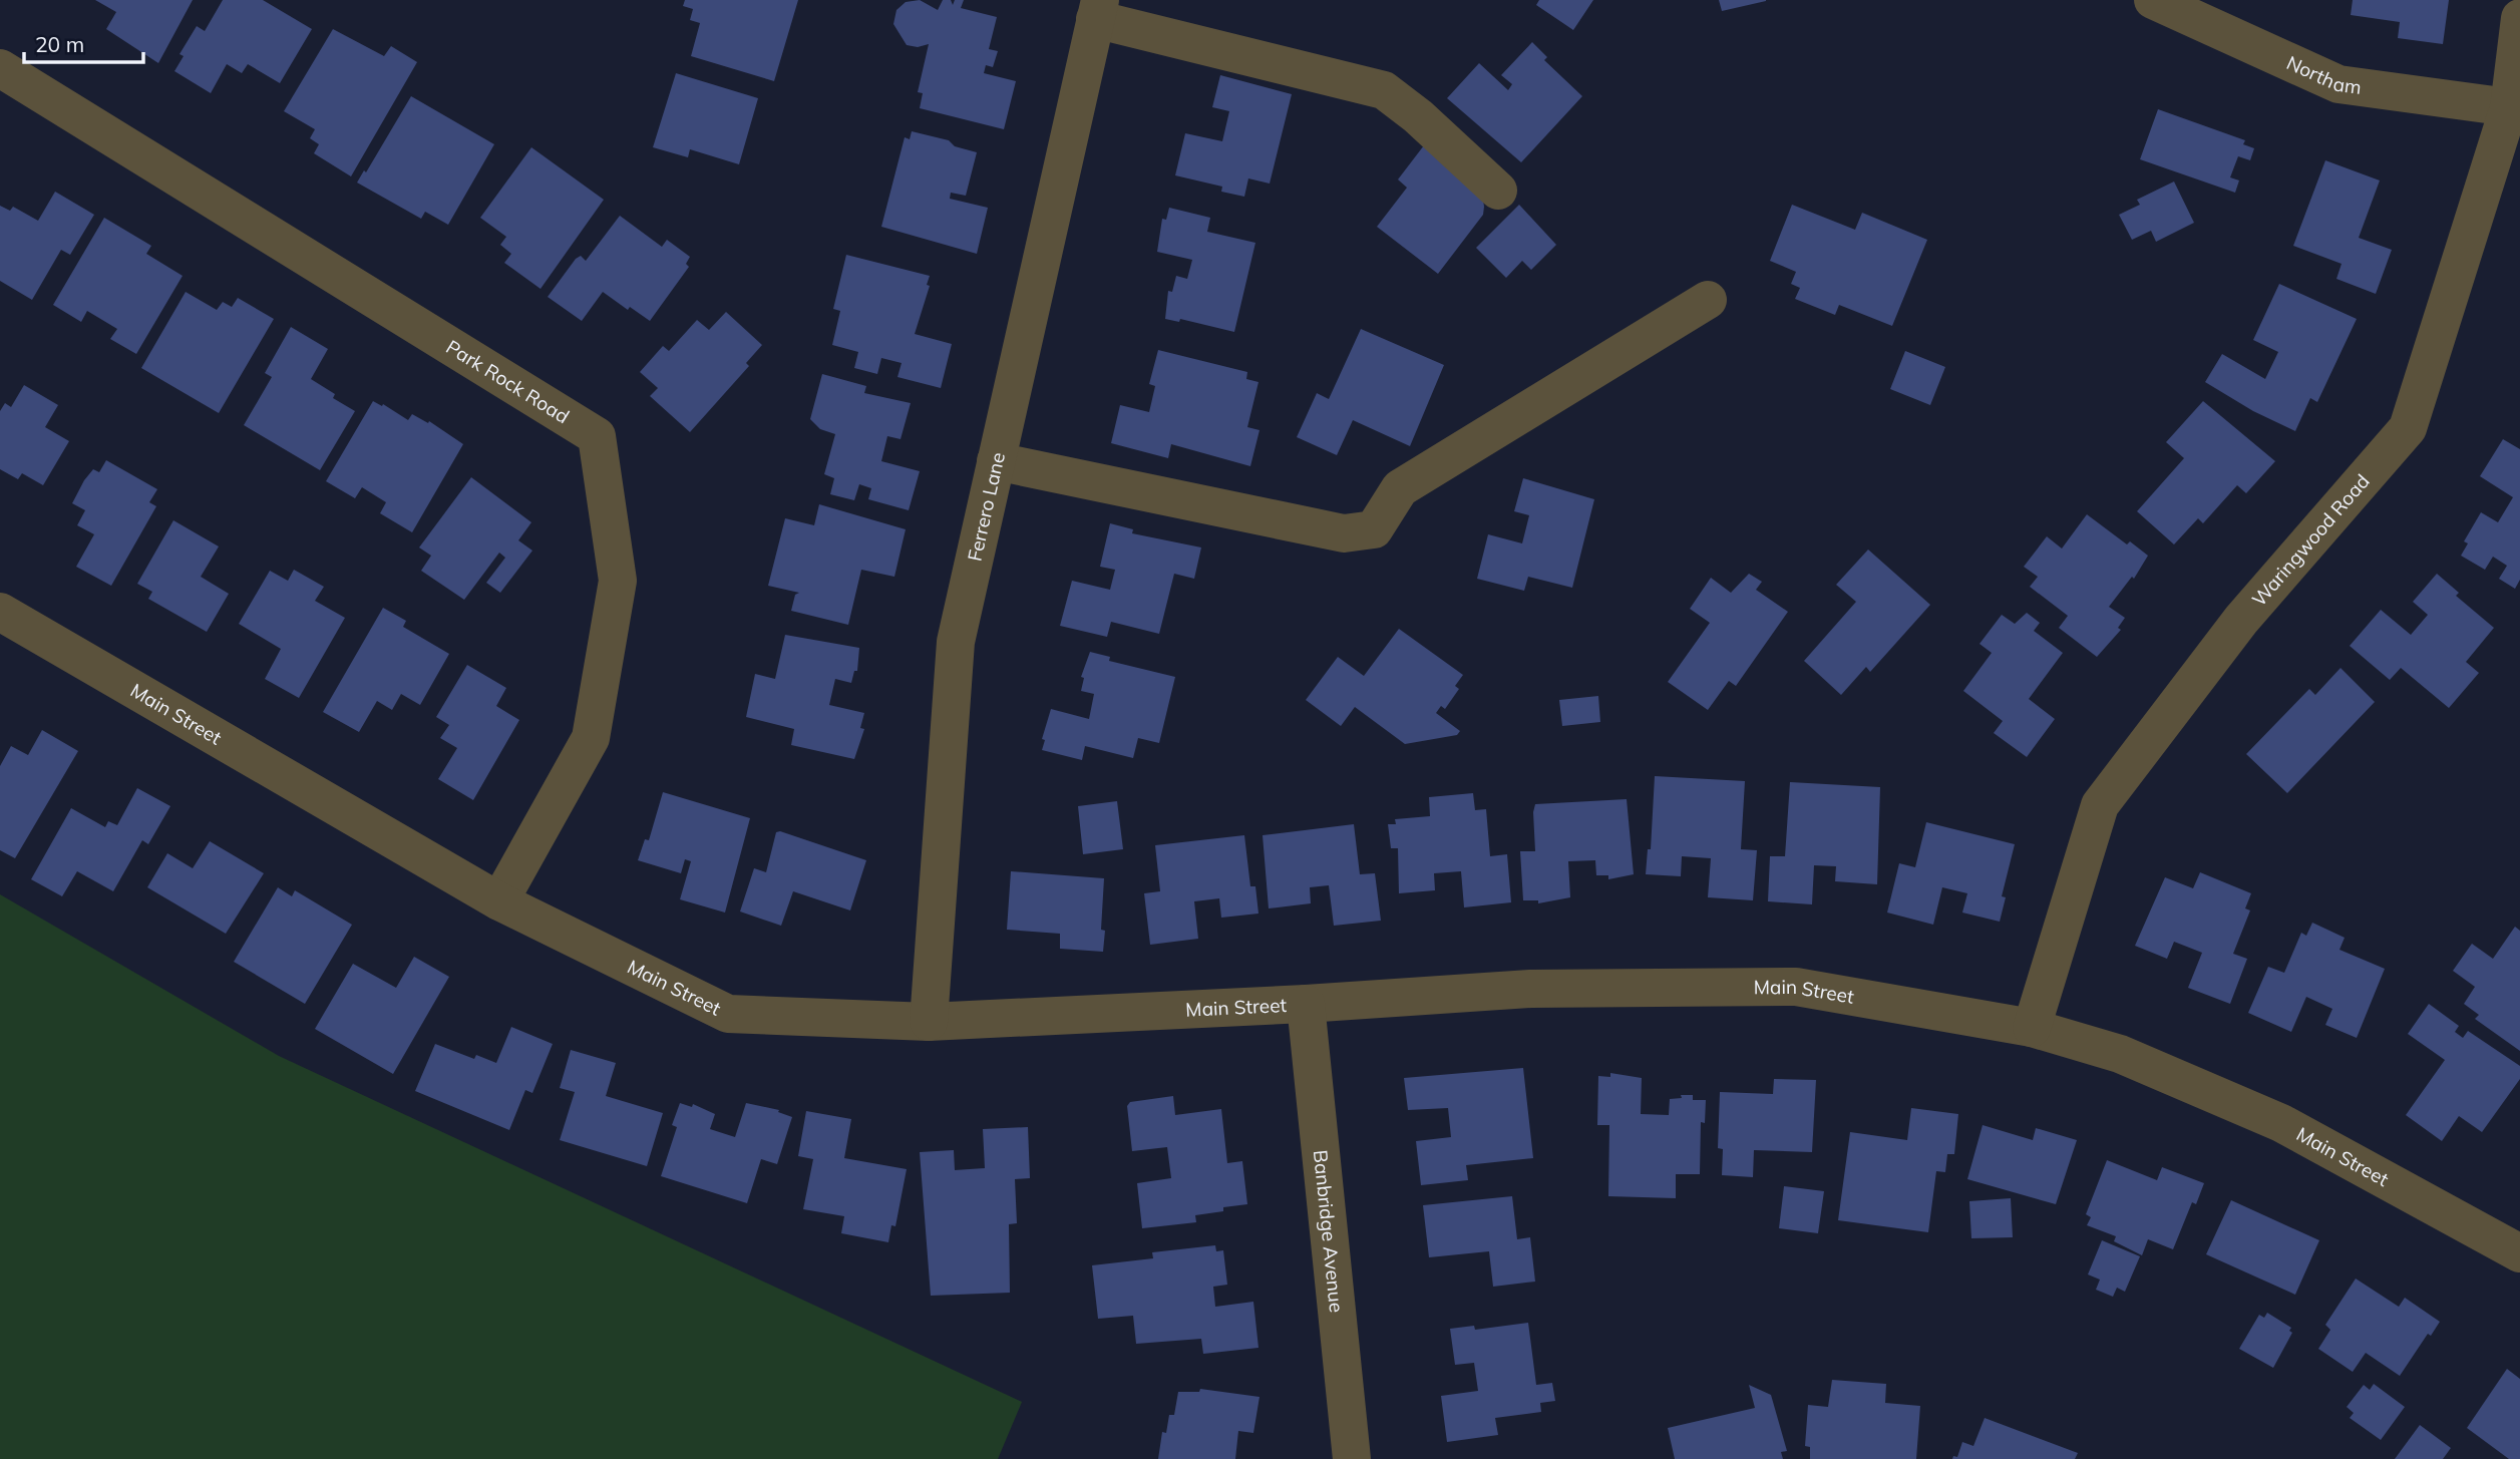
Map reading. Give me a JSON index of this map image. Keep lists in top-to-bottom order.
{
  "streets": {
    "street": [
      "Northam",
      "Park Rock Road",
      "Ferrero Lane",
      "Waringwood Road",
      "Main Street",
      "Banbridge Avenue"
    ]
  },
  "crossings": [
    ["Northam", "Waringwood Road"],
    ["Park Rock Road", "Main Street"],
    ["Ferrero Lane", "Main Street"],
    ["Waringwood Road", "Main Street"],
    ["Main Street", "Banbridge Avenue"]
  ],
  "scale_bar": "20 m"
}
